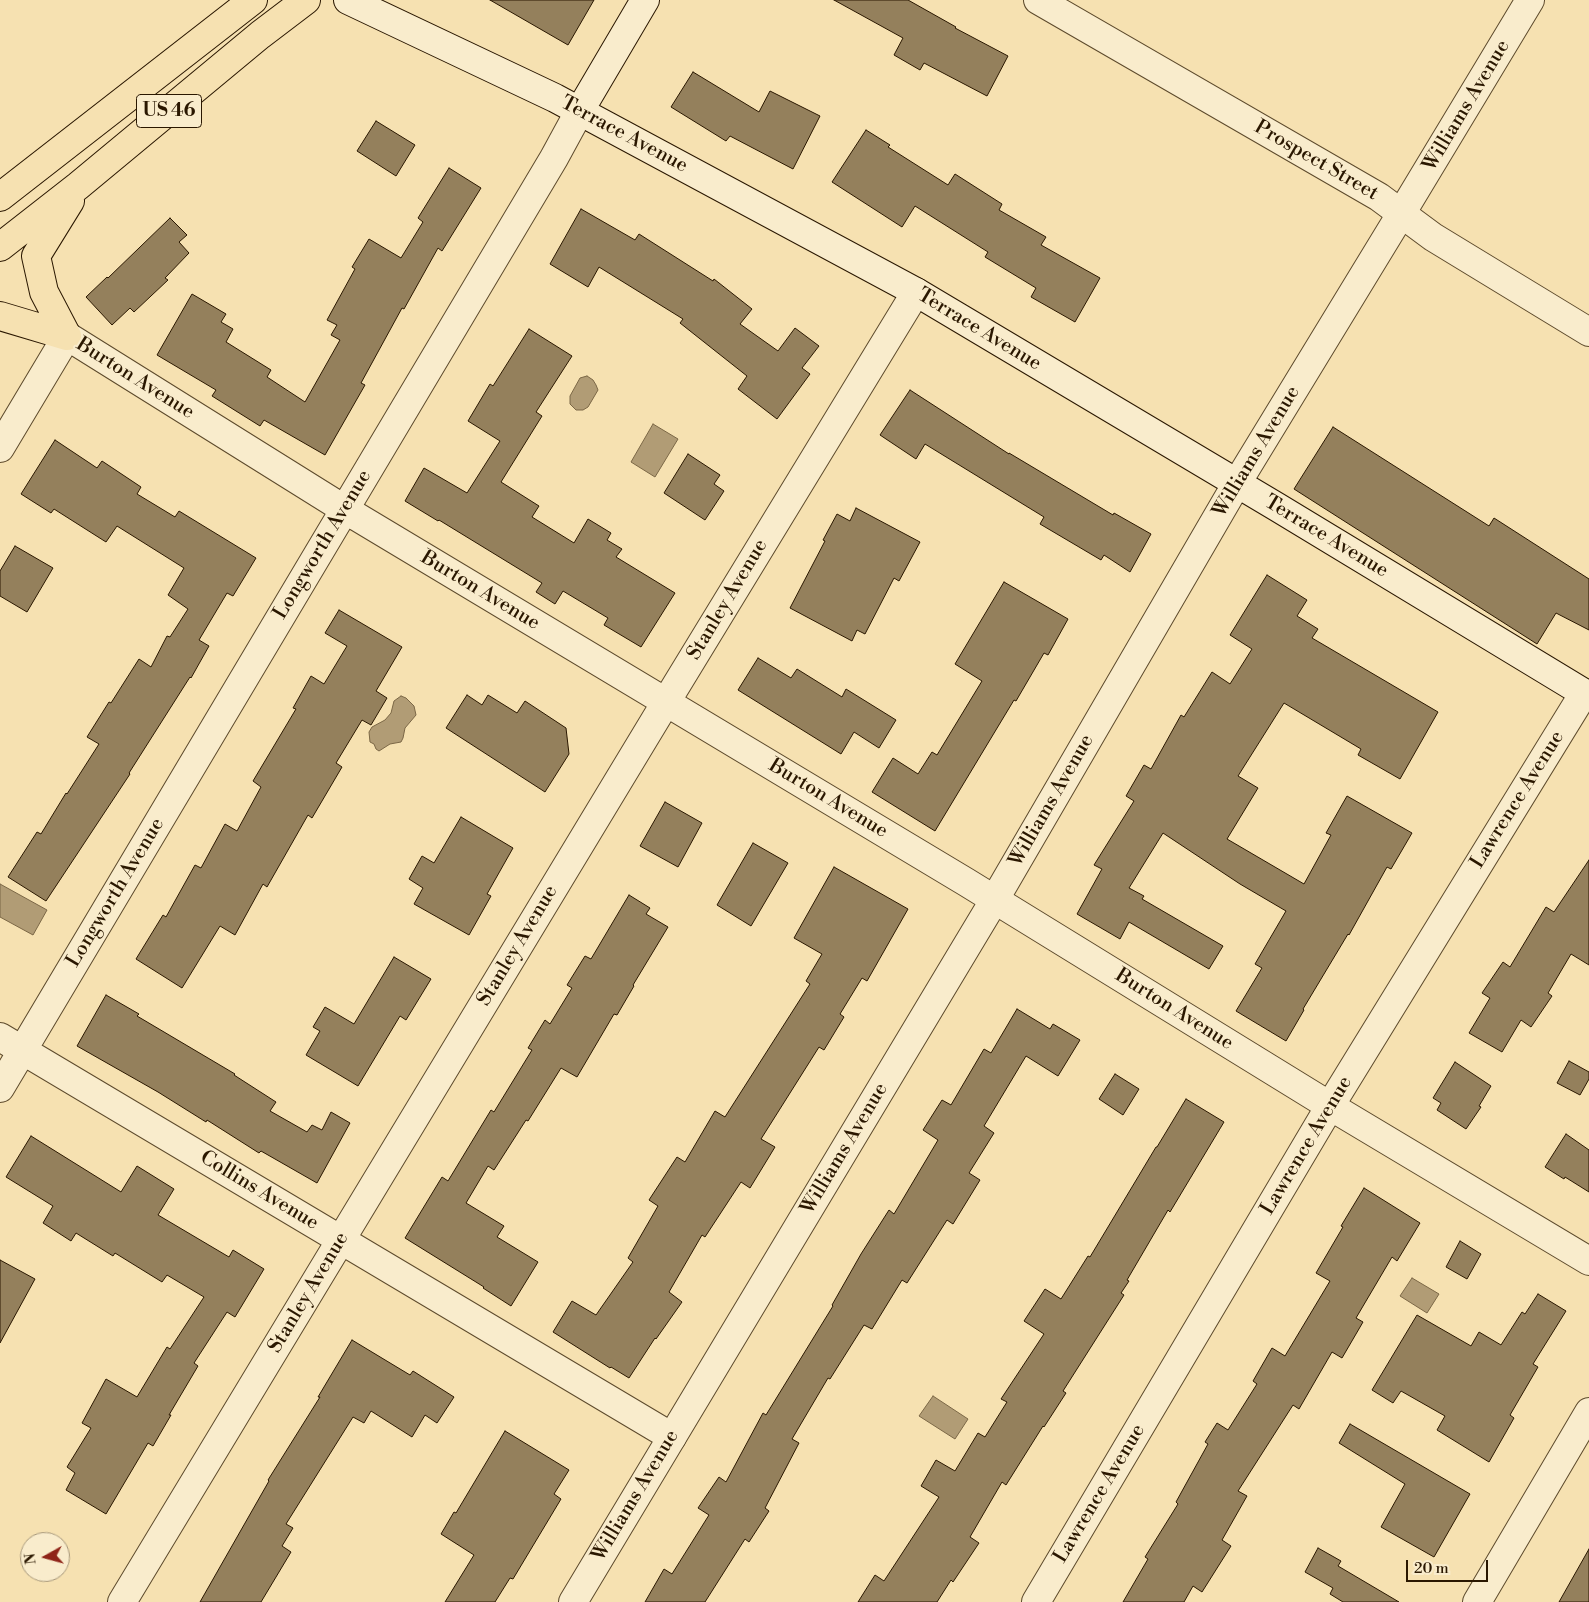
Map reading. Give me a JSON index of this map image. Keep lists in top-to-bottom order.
{
  "streets": {
    "highway": ["US 46"],
    "street": [
      "Williams Avenue",
      "Terrace Avenue",
      "Prospect Street",
      "Burton Avenue",
      "Longworth Avenue",
      "Stanley Avenue",
      "Lawrence Avenue",
      "Collins Avenue"
    ]
  },
  "crossings": [
    ["Williams Avenue", "Terrace Avenue"],
    ["Williams Avenue", "Prospect Street"],
    ["Williams Avenue", "Burton Avenue"],
    ["Williams Avenue", "Collins Avenue"],
    ["Terrace Avenue", "Longworth Avenue"],
    ["Terrace Avenue", "Stanley Avenue"],
    ["Terrace Avenue", "Lawrence Avenue"],
    ["Burton Avenue", "Longworth Avenue"],
    ["Burton Avenue", "Stanley Avenue"],
    ["Burton Avenue", "Lawrence Avenue"],
    ["Longworth Avenue", "Collins Avenue"],
    ["Stanley Avenue", "Collins Avenue"]
  ],
  "scale_bar": "20 m",
  "north": "left"
}
